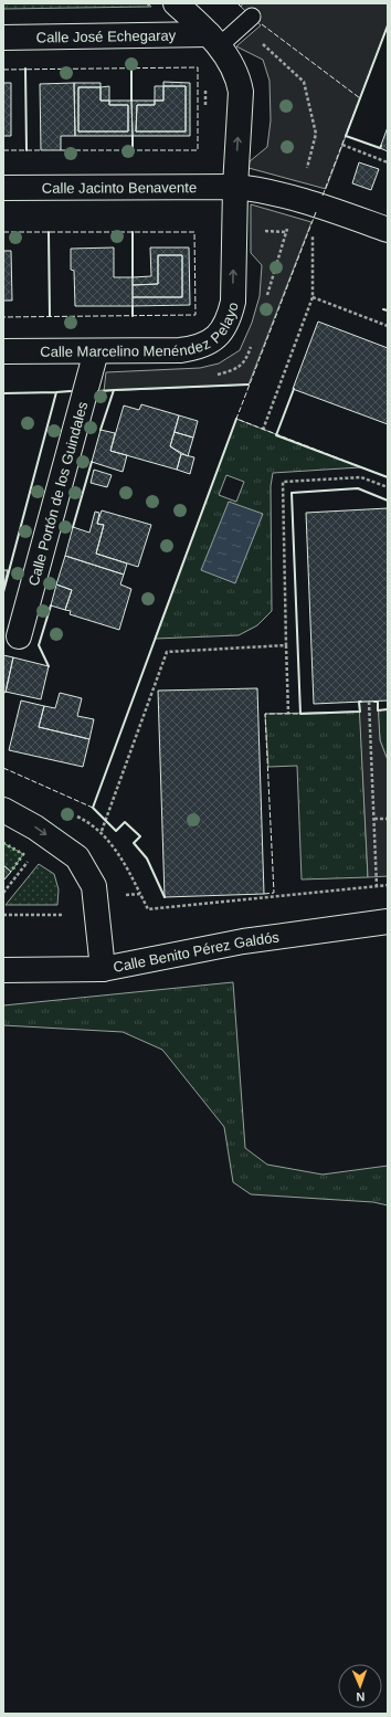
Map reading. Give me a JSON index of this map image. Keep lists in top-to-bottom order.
{
  "streets": {
    "street": [
      "Calle José Echegaray",
      "Calle Jacinto Benavente",
      "Calle Marcelino Menéndez Pelayo",
      "Calle Portón de los Guindales",
      "Calle Benito Pérez Galdós"
    ]
  },
  "crossings": [
    ["Calle José Echegaray", "Calle Marcelino Menéndez Pelayo"],
    ["Calle Jacinto Benavente", "Calle Marcelino Menéndez Pelayo"],
    ["Calle Marcelino Menéndez Pelayo", "Calle Portón de los Guindales"]
  ],
  "north": "bottom"
}
